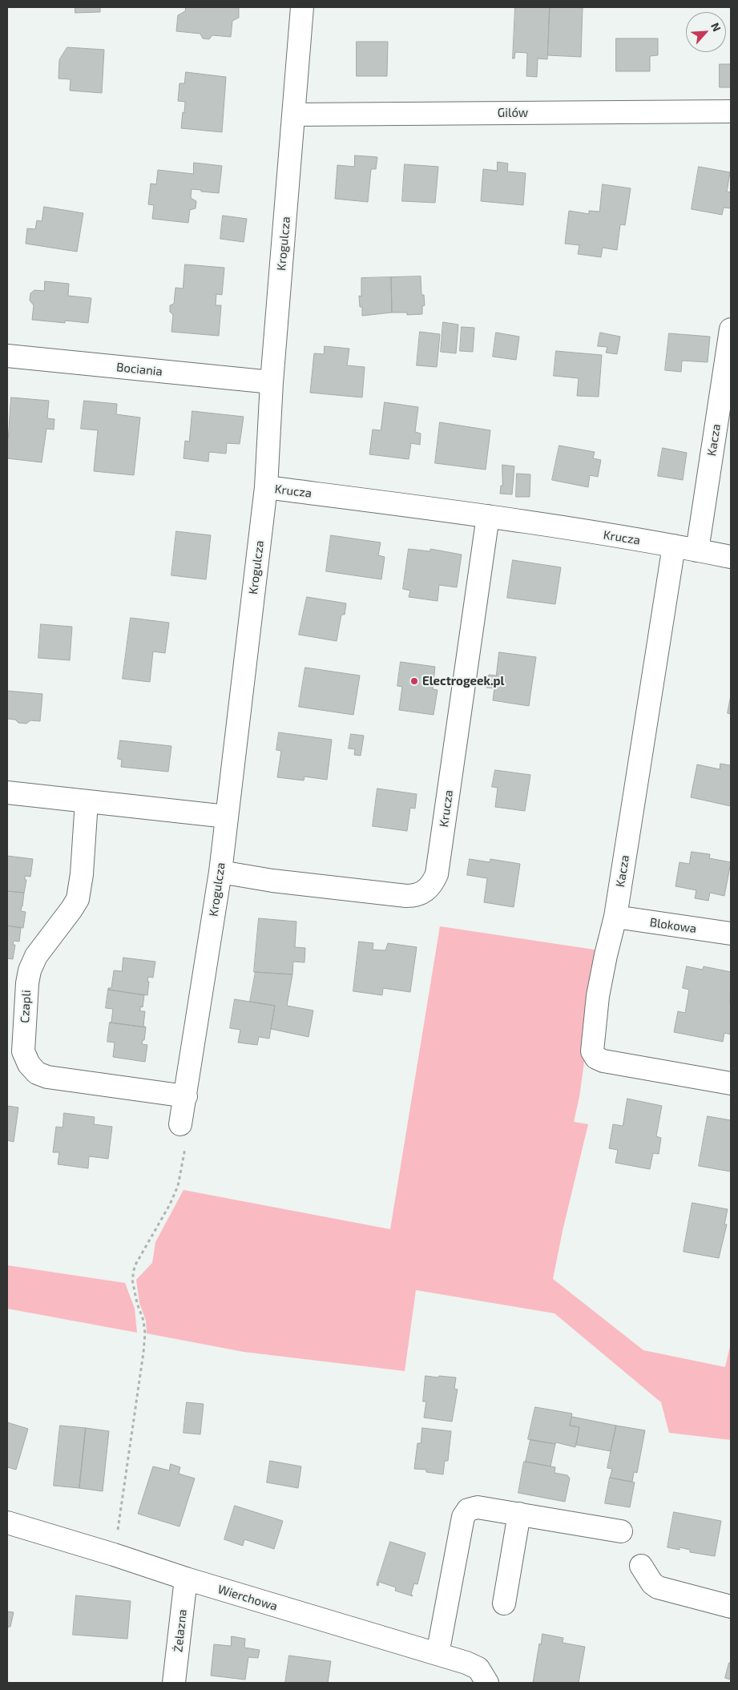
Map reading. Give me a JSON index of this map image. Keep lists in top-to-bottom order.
{
  "streets": {
    "street": [
      "Gilów",
      "Krogulcza",
      "Bociania",
      "Kacza",
      "Krucza",
      "Blokowa",
      "Czapli",
      "Wierchowa",
      "Żelazna"
    ]
  },
  "crossings": [
    ["Gilów", "Krogulcza"],
    ["Krogulcza", "Bociania"],
    ["Krogulcza", "Krucza"],
    ["Krogulcza", "Czapli"],
    ["Kacza", "Krucza"],
    ["Kacza", "Blokowa"],
    ["Wierchowa", "Żelazna"]
  ],
  "places": ["Electrogeek.pl"],
  "north": "top right"
}
